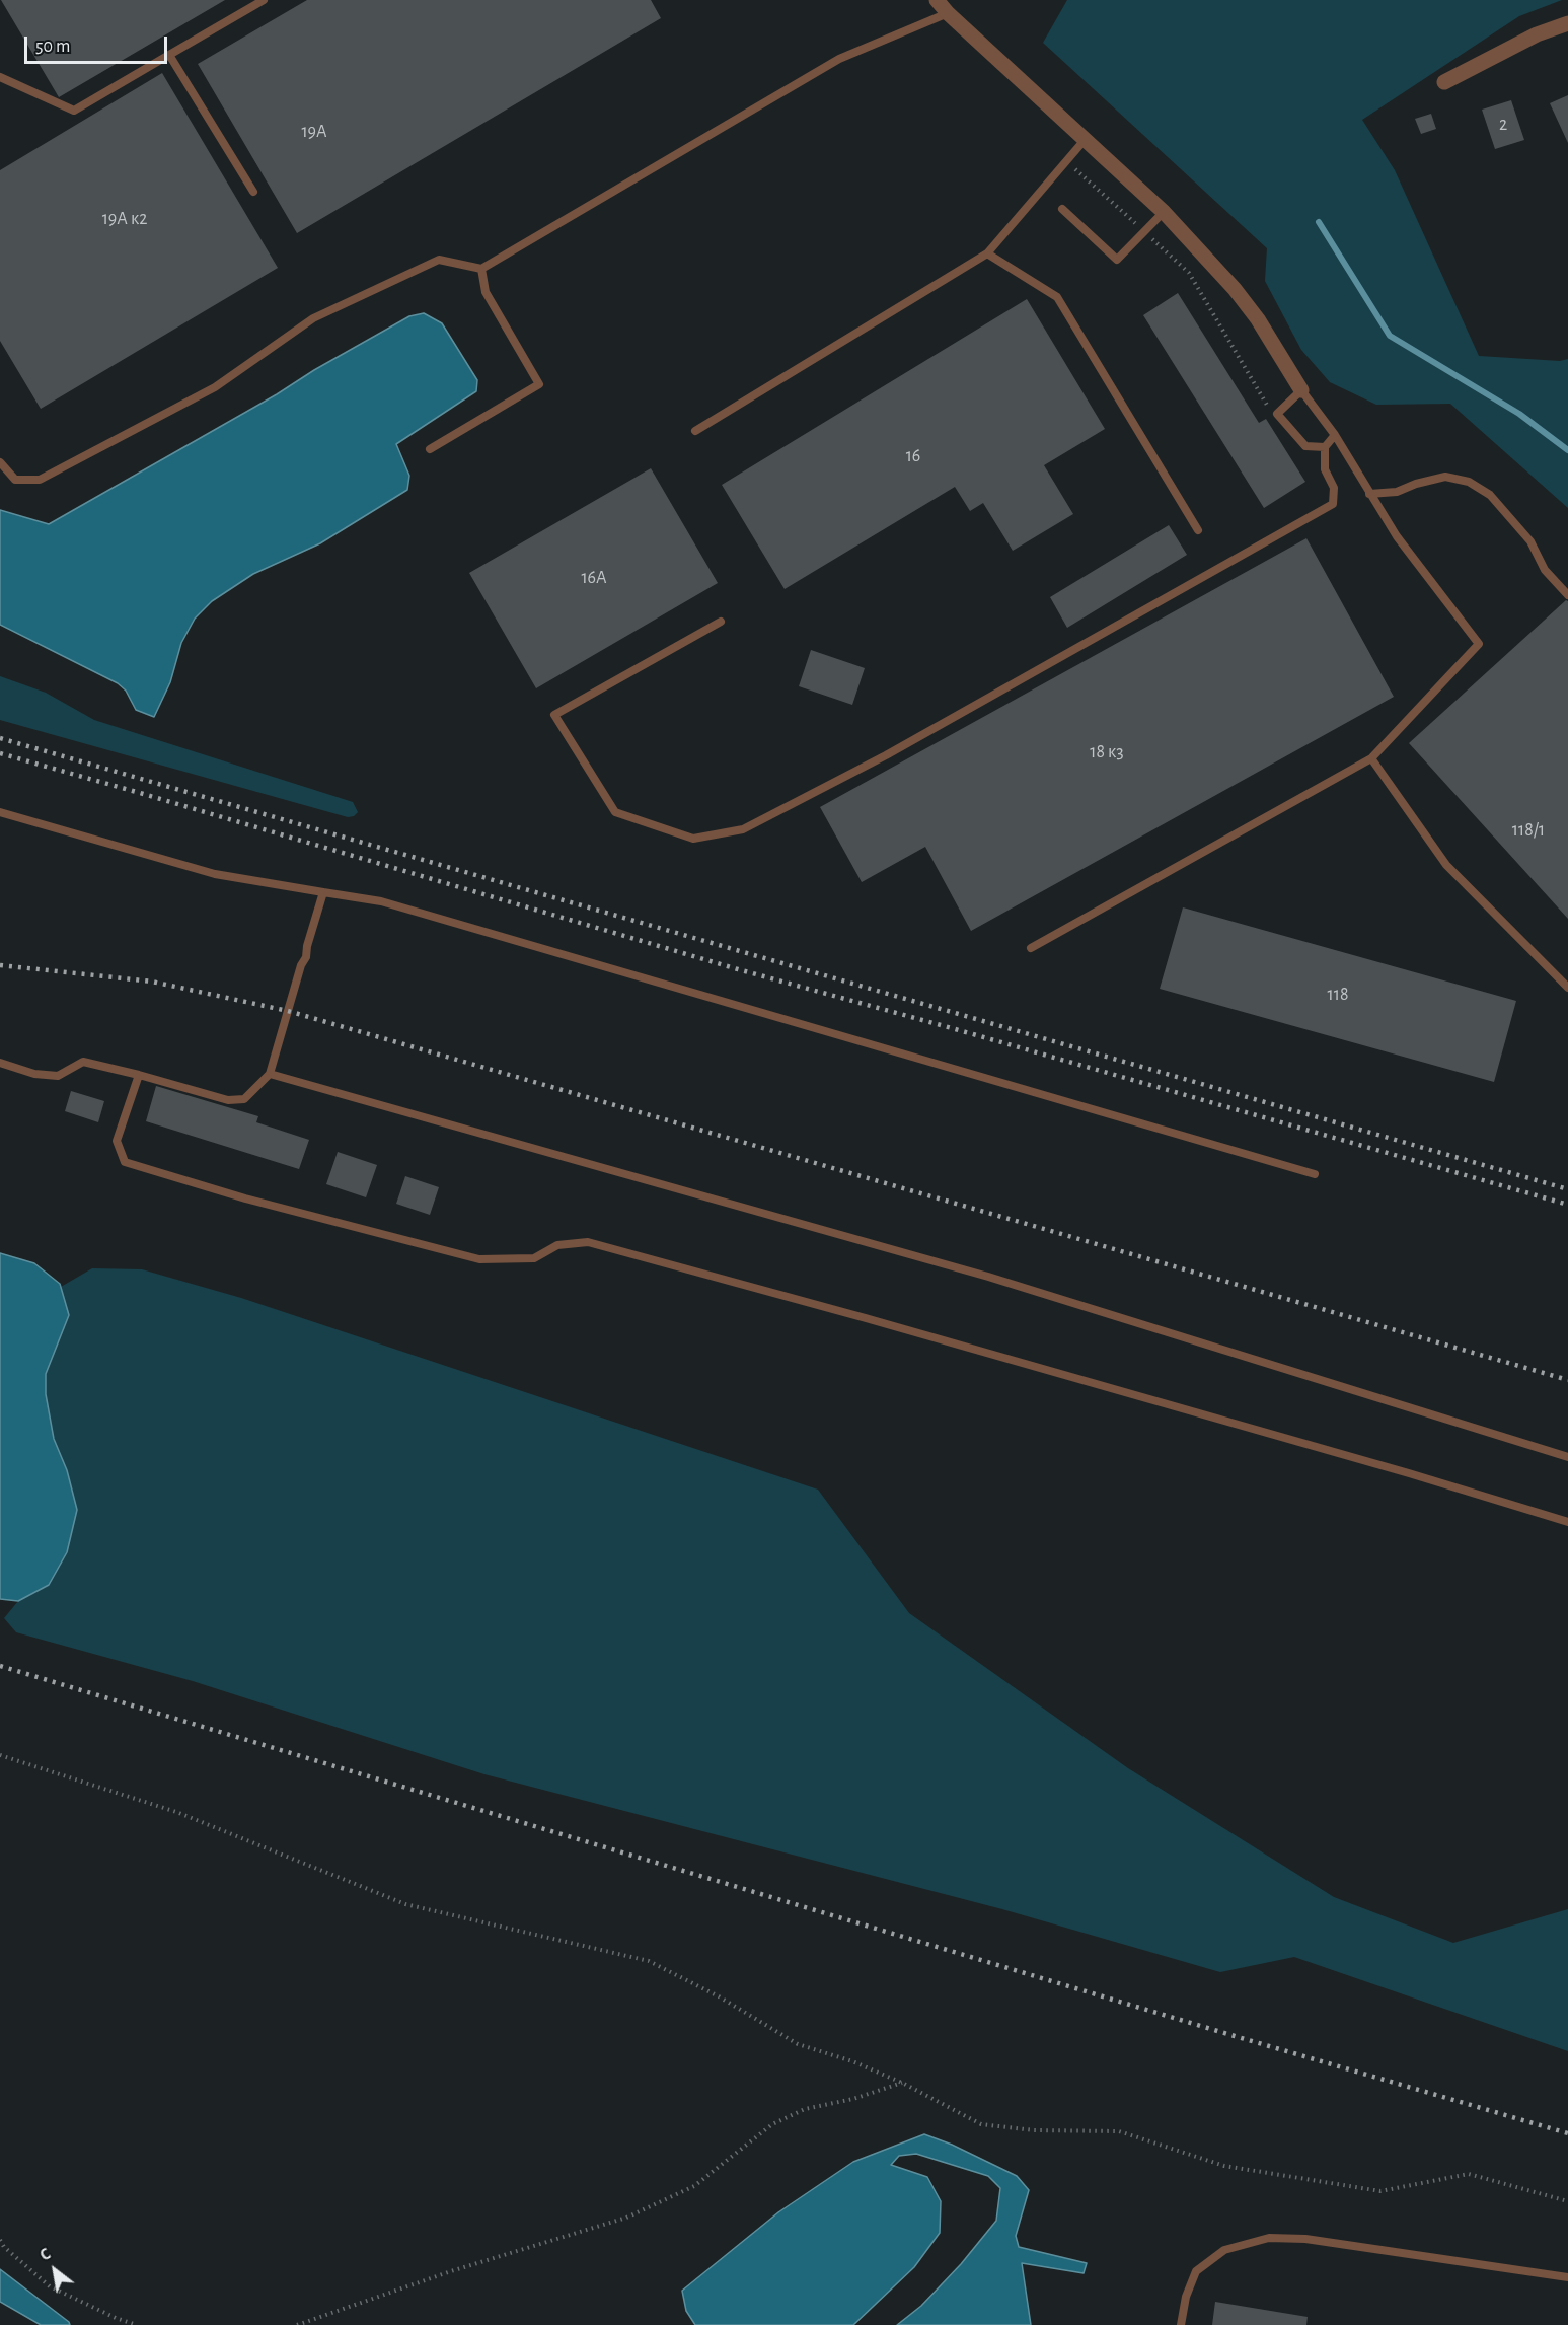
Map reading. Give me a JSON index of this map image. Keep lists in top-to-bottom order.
{
  "house_numbers": [
    "2",
    "19А",
    "19А к2",
    "16",
    "16А",
    "18 к3",
    "118/1",
    "118"
  ],
  "scale_bar": "50 m",
  "north": "top left"
}
